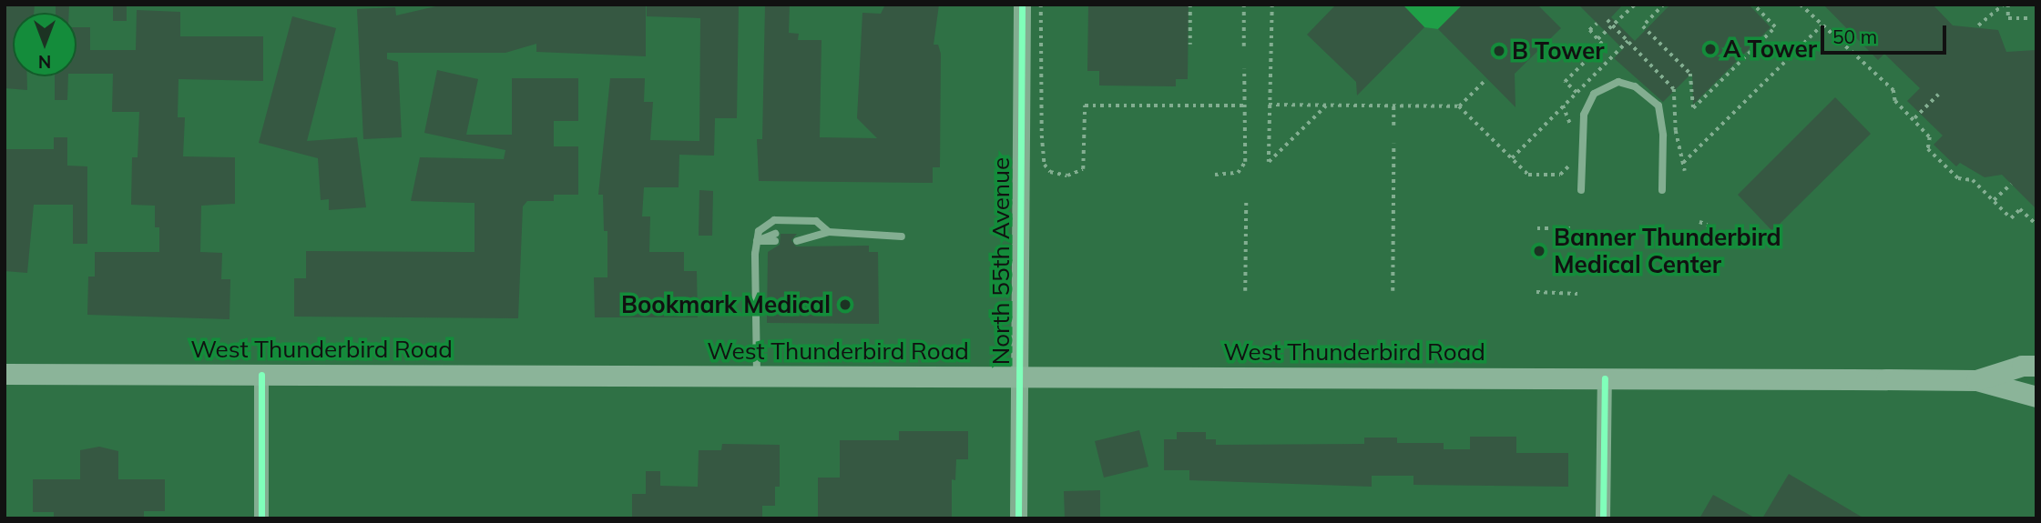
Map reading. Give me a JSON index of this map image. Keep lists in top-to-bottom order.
{
  "streets": {
    "main road": ["West Thunderbird Road"],
    "street": ["North 55th Avenue"]
  },
  "crossings": [
    ["North 55th Avenue", "West Thunderbird Road"]
  ],
  "places": [
    "A Tower",
    "B Tower",
    "Banner Thunderbird Medical Center",
    "Bookmark Medical"
  ],
  "scale_bar": "50 m",
  "north": "bottom"
}
